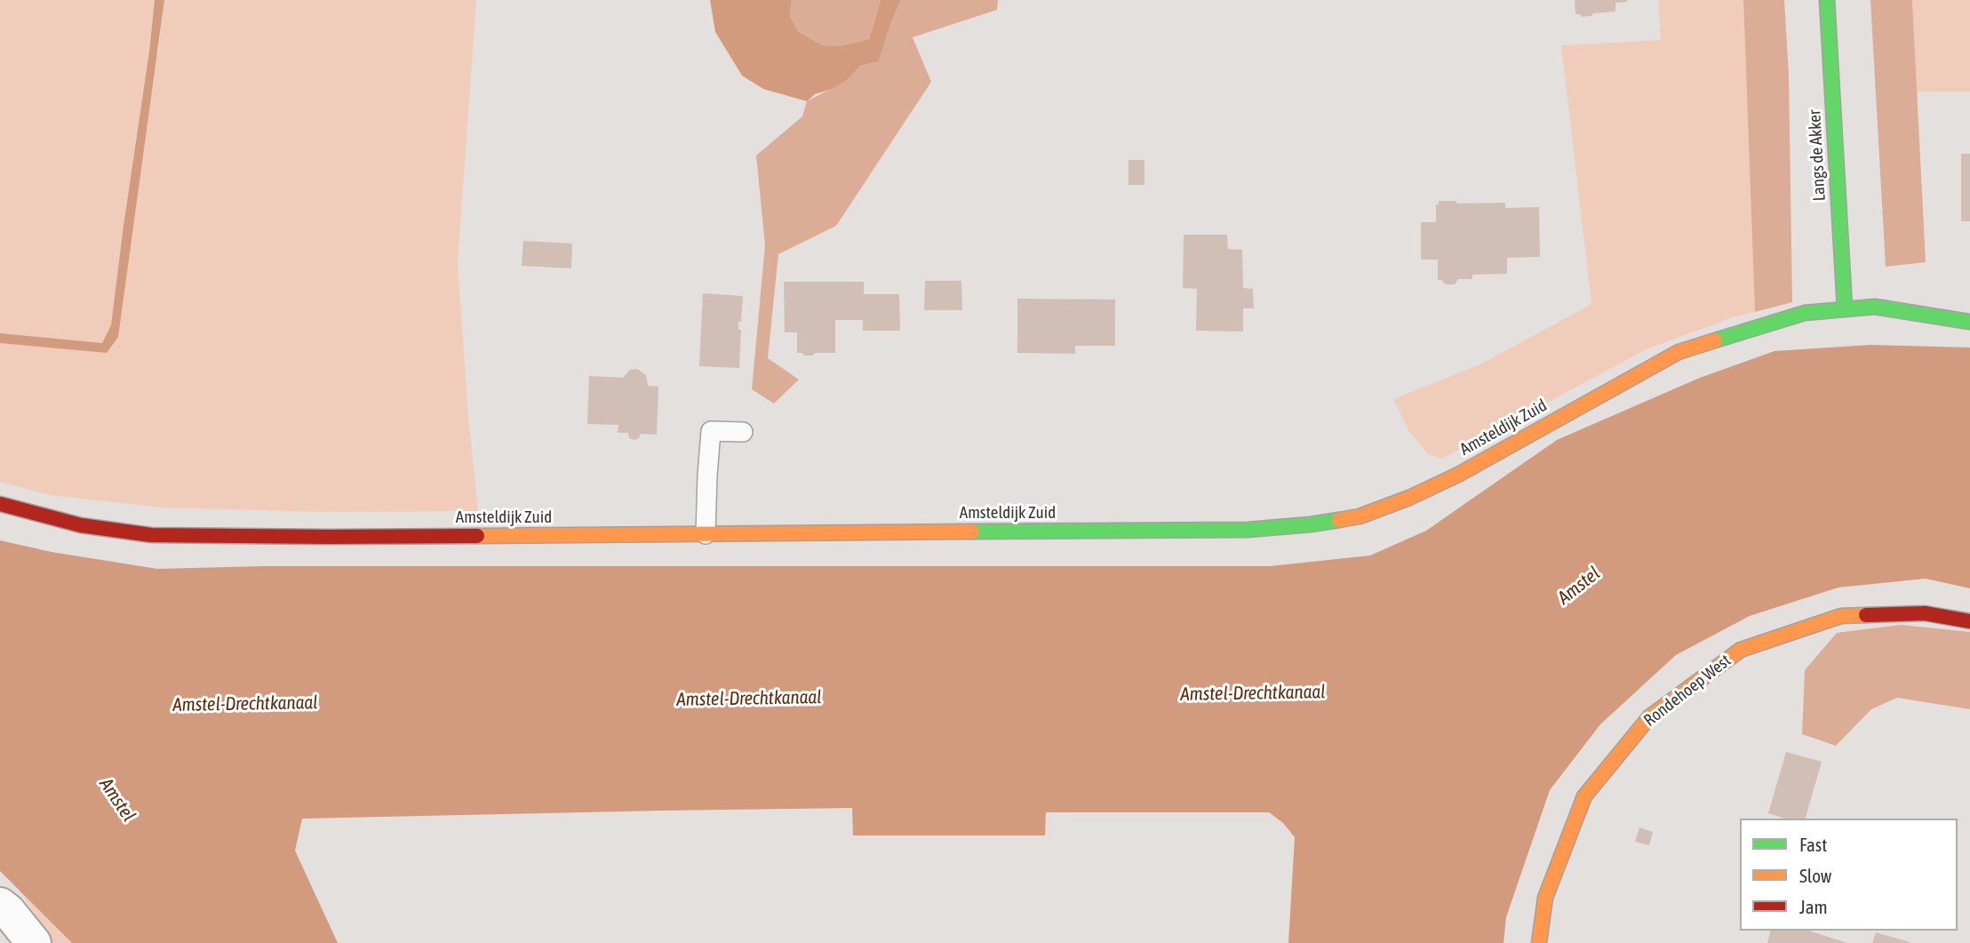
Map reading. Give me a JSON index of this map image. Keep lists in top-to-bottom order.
{
  "streets": {
    "street": ["Langs de Akker", "Amsteldijk Zuid", "Rondehoep West"]
  },
  "crossings": [
    ["Langs de Akker", "Amsteldijk Zuid"]
  ],
  "water": ["Amstel", "Amstel-Drechtkanaal"],
  "legend": ["Fast", "Slow", "Jam"]
}
